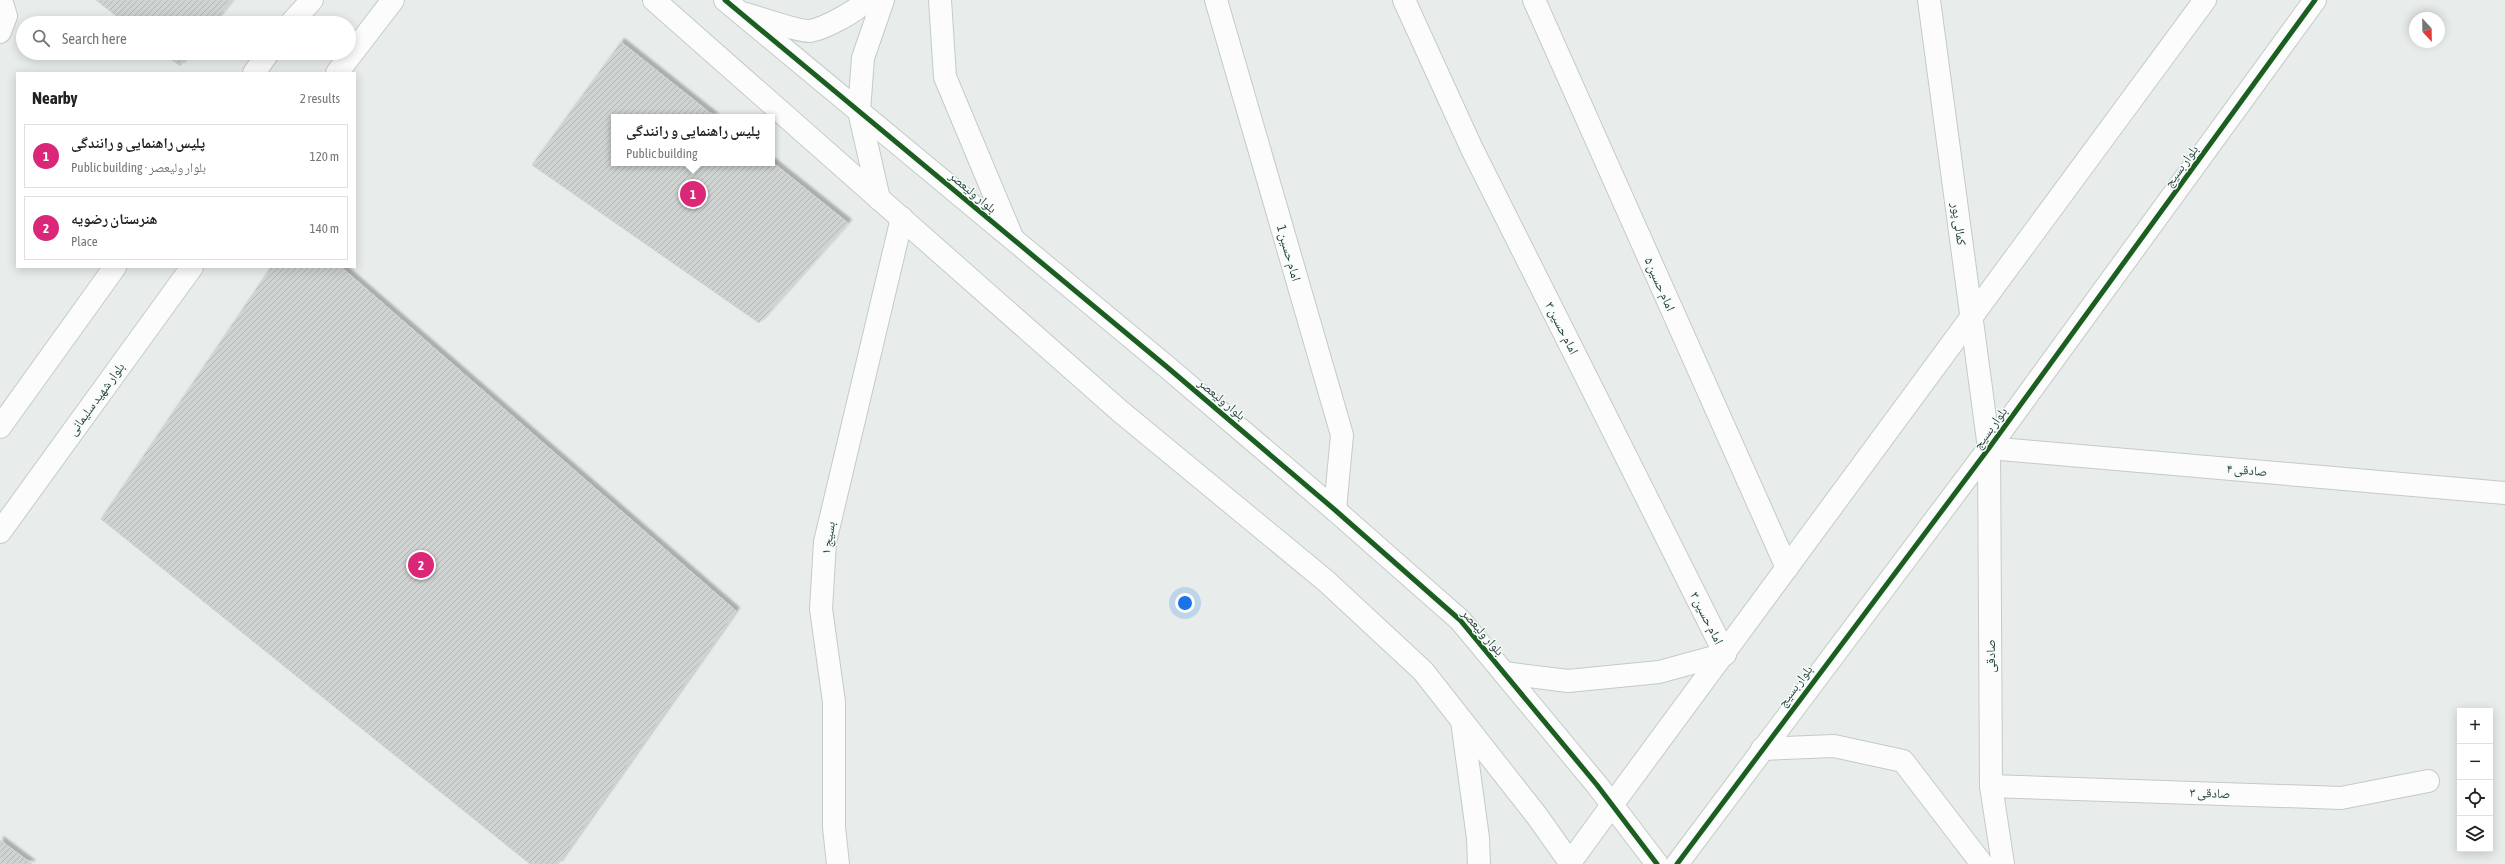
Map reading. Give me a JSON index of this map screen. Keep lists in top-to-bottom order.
{
  "streets": {
    "street": [
      "بلوار بسیج",
      "بلوار ولیعصر",
      "کمالی پور",
      "امام حسین 1",
      "امام حسین ۵",
      "امام حسین ۳",
      "بلوار شهید سلیمانی",
      "صادقی ۴",
      "بسیج ۱",
      "صادقی",
      "صادقی ۳"
    ]
  },
  "crossings": [
    ["بلوار بسیج", "کمالی پور"],
    ["بلوار بسیج", "صادقی ۴"],
    ["بلوار بسیج", "صادقی"],
    ["بلوار ولیعصر", "امام حسین 1"],
    ["کمالی پور", "صادقی ۴"],
    ["کمالی پور", "صادقی"],
    ["صادقی ۴", "صادقی"],
    ["صادقی", "صادقی ۳"]
  ],
  "north": "bottom",
  "page": {
    "search": "Search here",
    "heading": ["Nearby", "2 results"],
    "popup": ["پلیس راهنمایی و رانندگی", "Public building"],
    "list": [
      {
        "mark": "1",
        "name": "پلیس راهنمایی و رانندگی",
        "note": "Public building · بلوار ولیعصر",
        "value": "120 m"
      },
      {
        "mark": "2",
        "name": "هنرستان رضویه",
        "note": "Place",
        "value": "140 m"
      }
    ],
    "pins": ["1", "2"],
    "map_buttons": ["+", "−"]
  }
}
